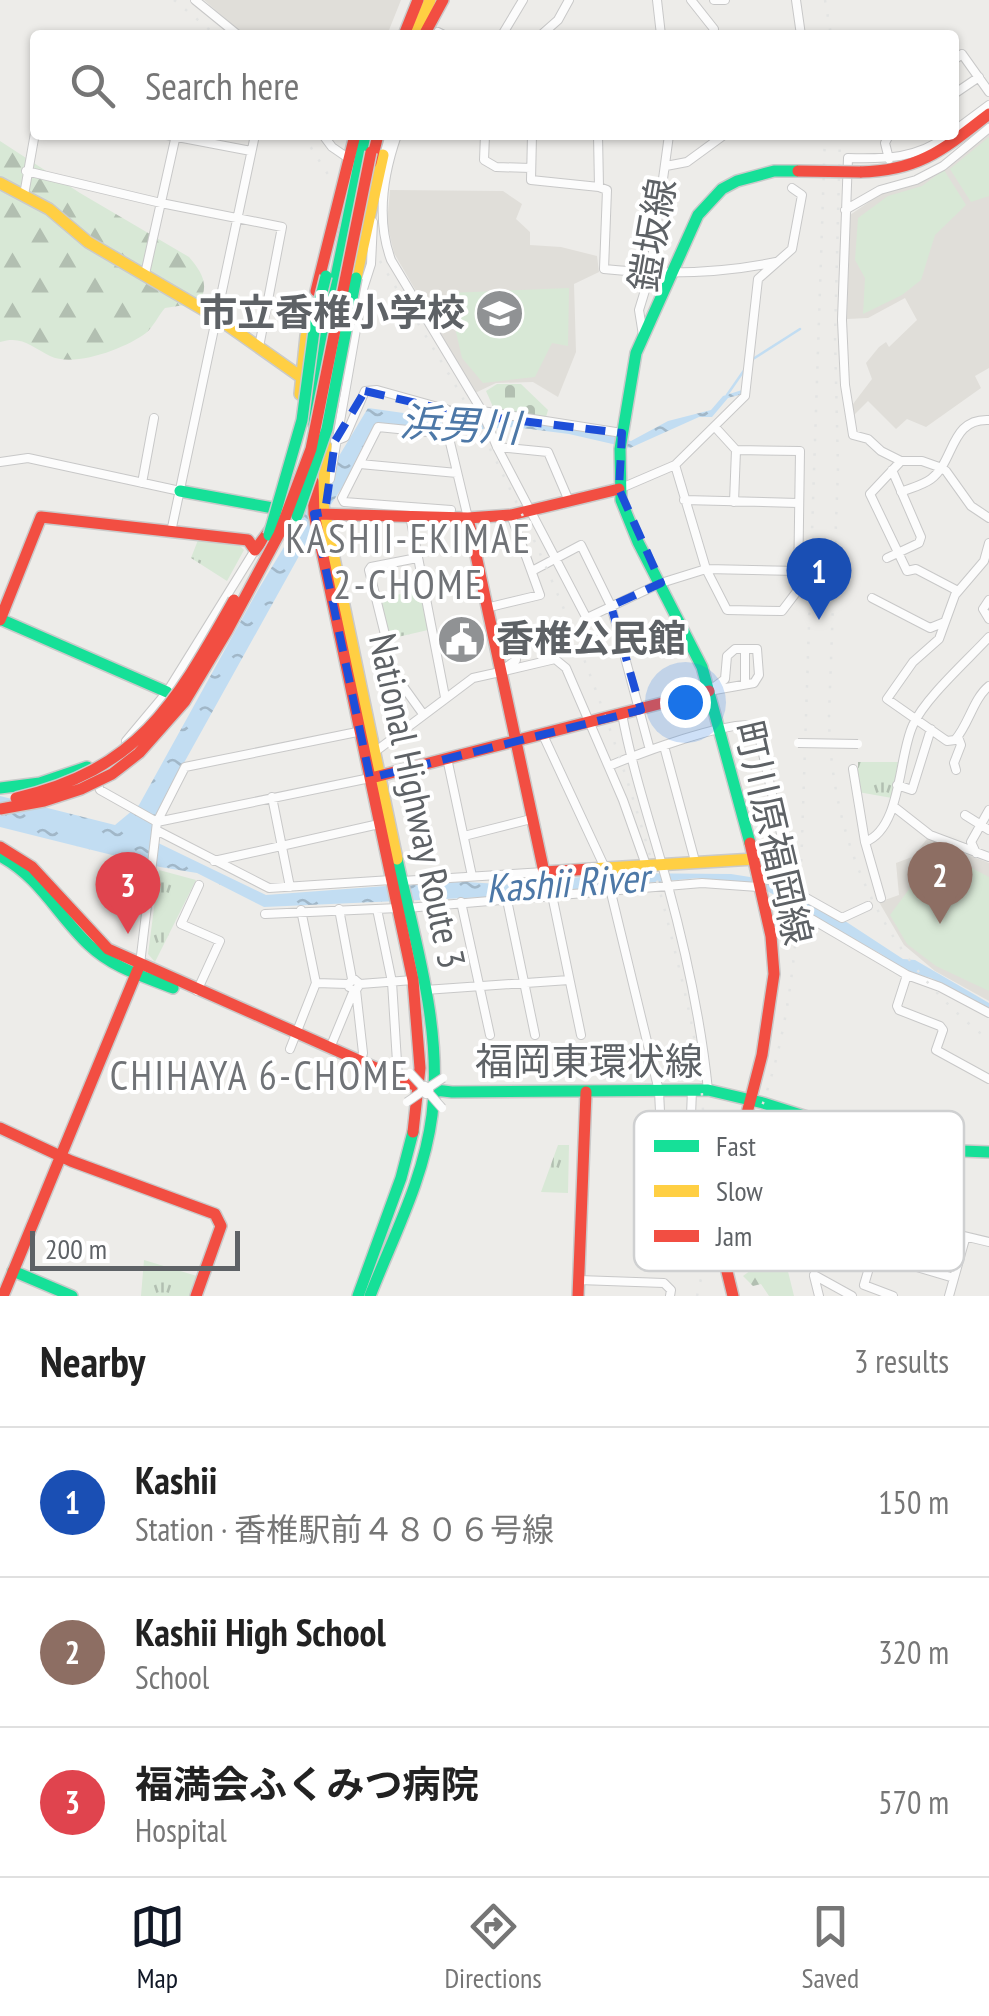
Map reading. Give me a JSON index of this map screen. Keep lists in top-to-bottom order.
{
  "streets": {
    "main road": ["National Highway Route 3", "町川原福岡線", "福岡東環状線"],
    "street": ["鎧坂線"]
  },
  "crossings": [
    ["鎧坂線", "町川原福岡線"],
    ["National Highway Route 3", "福岡東環状線"],
    ["町川原福岡線", "福岡東環状線"]
  ],
  "districts": ["KASHII-EKIMAE 2-CHOME", "CHIHAYA 6-CHOME"],
  "water": ["浜男川", "Kashii River"],
  "places": {
    "school or university": ["市立香椎小学校"],
    "public building": ["香椎公民館"]
  },
  "legend": ["Fast", "Slow", "Jam"],
  "scale_bar": "200 m",
  "page": {
    "search": "Search here",
    "pins": ["1", "2", "3"],
    "scale": "200 m",
    "heading": ["Nearby", "3 results"],
    "list": [
      {
        "mark": "1",
        "name": "Kashii",
        "note": "Station · 香椎駅前４８０６号線",
        "value": "150 m"
      },
      {
        "mark": "2",
        "name": "Kashii High School",
        "note": "School",
        "value": "320 m"
      },
      {
        "mark": "3",
        "name": "福満会ふくみつ病院",
        "note": "Hospital",
        "value": "570 m"
      }
    ],
    "nav": ["Map", "Directions", "Saved"]
  }
}
